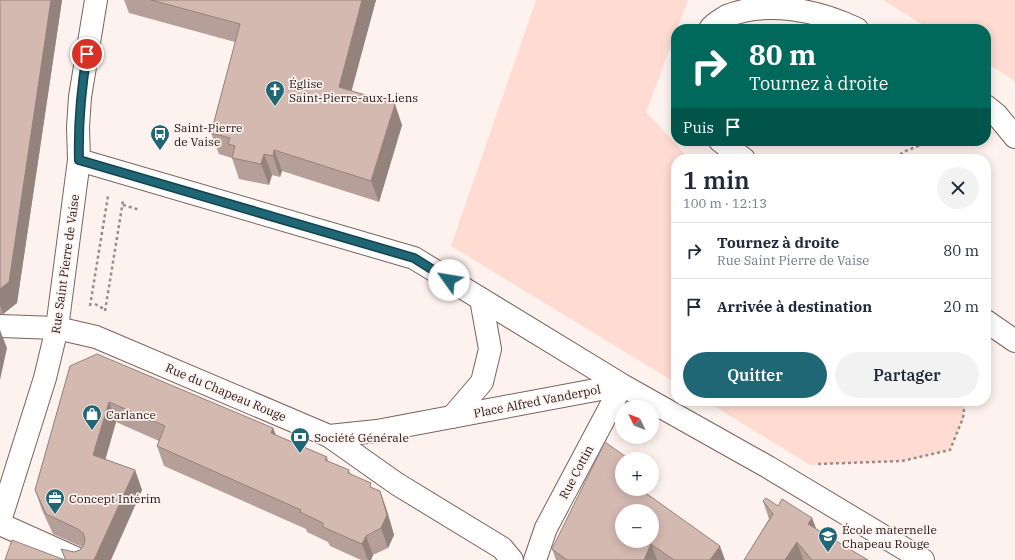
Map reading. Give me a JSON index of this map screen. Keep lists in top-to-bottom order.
{
  "streets": {
    "street": [
      "Rue Saint Pierre de Vaise",
      "Rue du Chapeau Rouge",
      "Place Alfred Vanderpol",
      "Rue Cottin"
    ]
  },
  "crossings": [
    ["Rue Saint Pierre de Vaise", "Rue du Chapeau Rouge"],
    ["Rue du Chapeau Rouge", "Place Alfred Vanderpol"],
    ["Place Alfred Vanderpol", "Rue Cottin"]
  ],
  "places": {
    "church": ["Église Saint-Pierre-aux-Liens"],
    "bus stop": ["Saint-Pierre de Vaise"],
    "shop": ["Carlance"],
    "bank": ["Société Générale"],
    "office": ["Concept Intérim"],
    "school or university": ["École maternelle Chapeau Rouge"]
  },
  "north": "top left",
  "page": {
    "turn": ["80 m", "Tournez à droite"],
    "then": "Puis",
    "heading": ["1 min", "100 m · 12:13"],
    "list": [
      {
        "name": "Tournez à droite",
        "note": "Rue Saint Pierre de Vaise",
        "value": "80 m"
      },
      {
        "name": "Arrivée à destination",
        "value": "20 m"
      }
    ],
    "buttons": ["Quitter", "Partager"],
    "map_buttons": ["+", "−"]
  }
}
